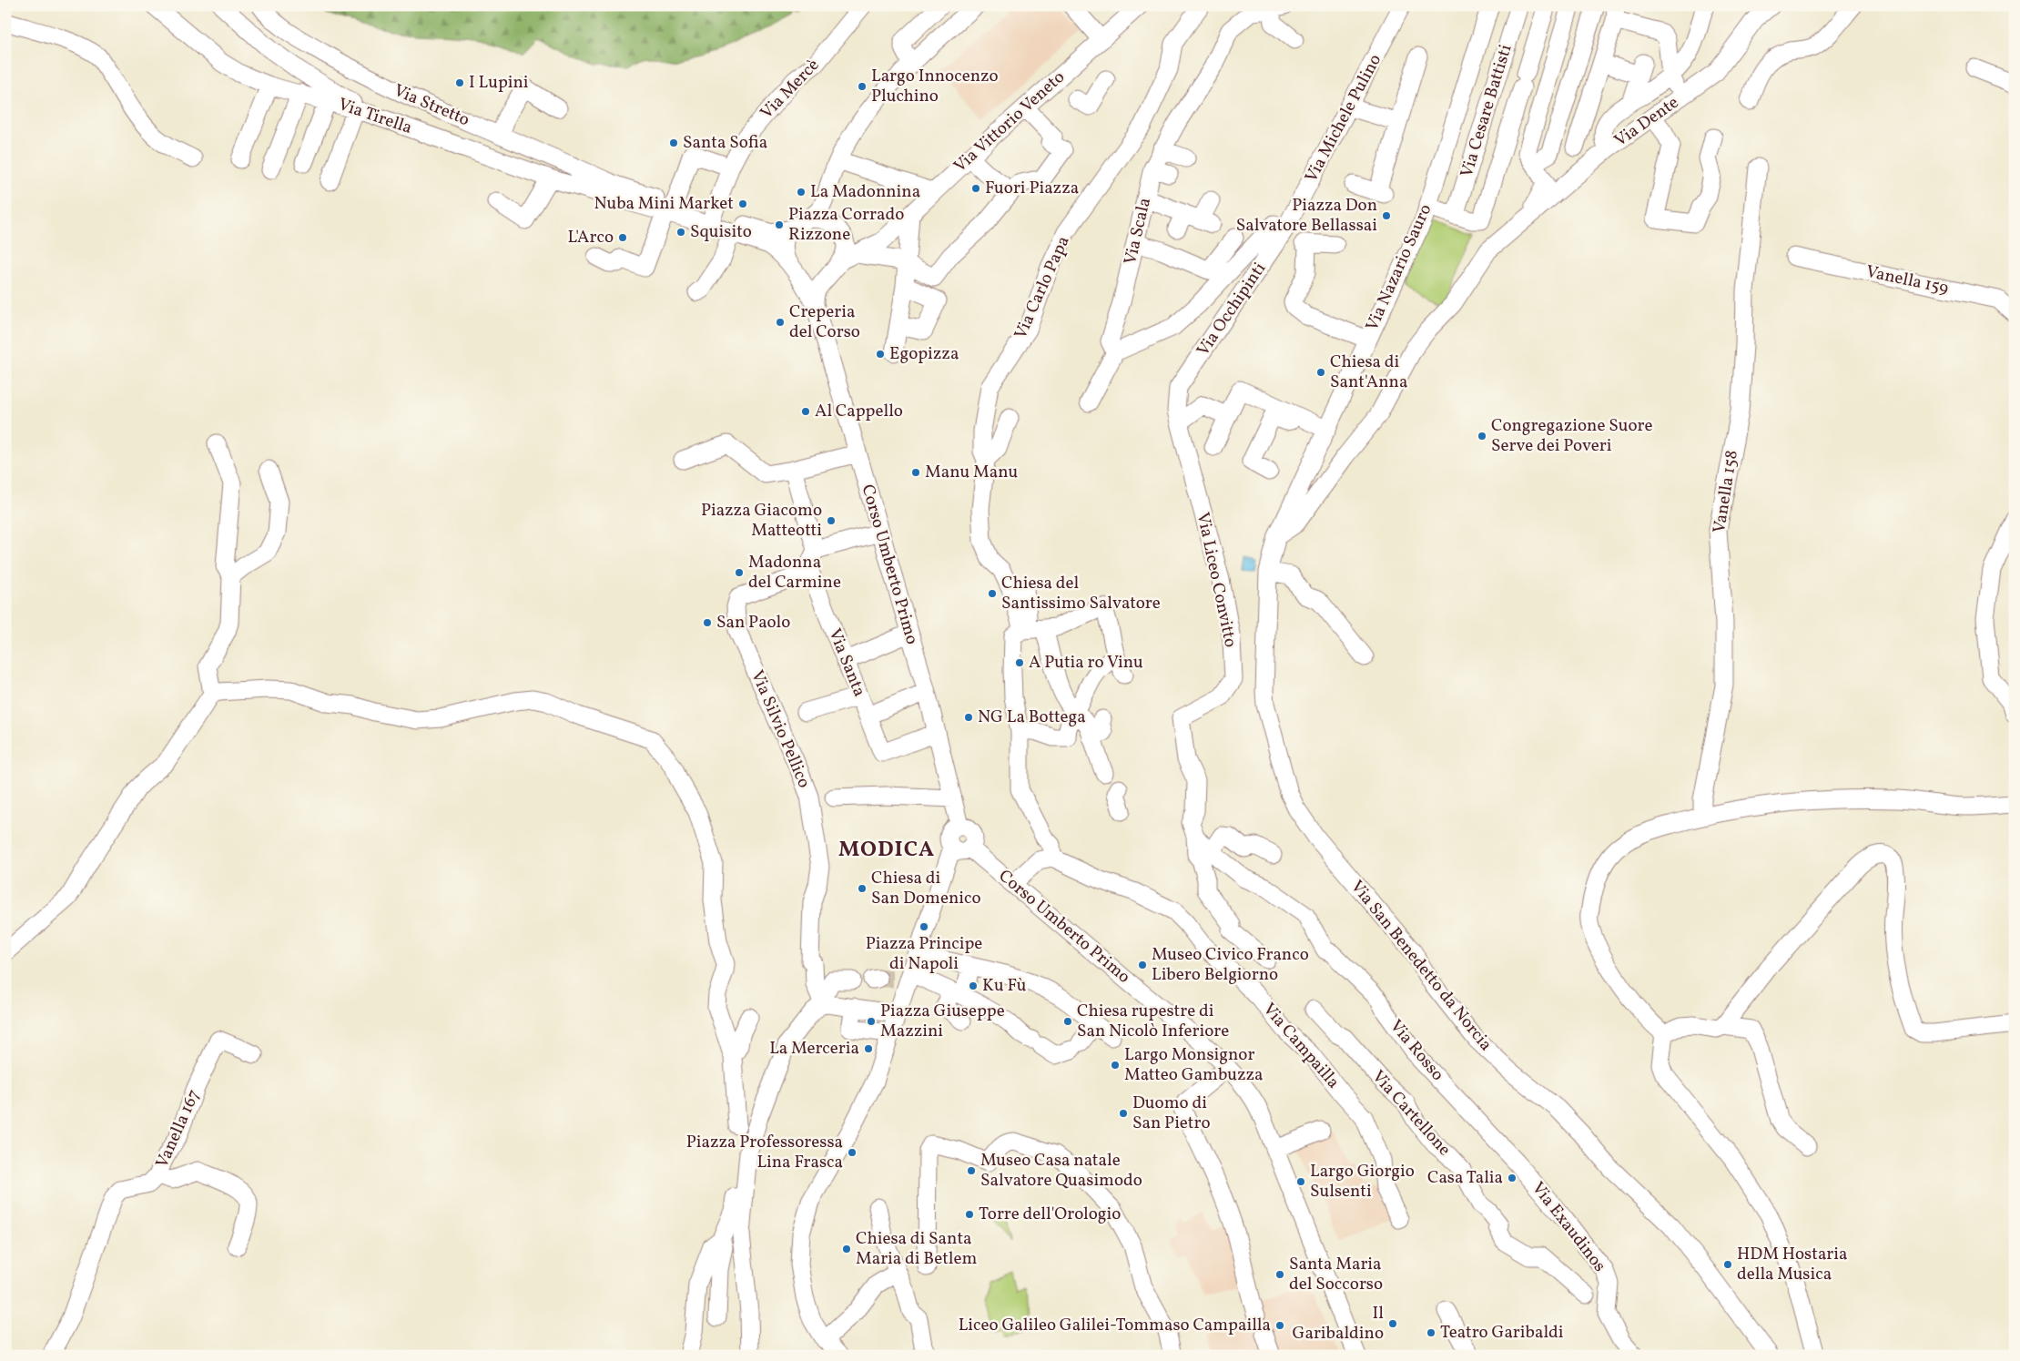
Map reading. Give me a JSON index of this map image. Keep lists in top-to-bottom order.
{
  "streets": {
    "street": [
      "Via Mercè",
      "Via Stretto",
      "Via Cesare Battisti",
      "Via Tirella",
      "Via Michele Pulino",
      "Via Vittorio Veneto",
      "Via Dente",
      "Via Scala",
      "Via Nazario Sauro",
      "Vanella 159",
      "Via Carlo Papa",
      "Via Occhipinti",
      "Vanella 158",
      "Corso Umberto Primo",
      "Via Liceo Convitto",
      "Via Santa",
      "Via Silvio Pellico",
      "Via San Benedetto da Norcia",
      "Via Campailla",
      "Via Rosso",
      "Via Cartellone",
      "Vanella 167",
      "Via Exaudinos"
    ]
  },
  "crossings": [
    ["Via Stretto", "Via Tirella"],
    ["Via Michele Pulino", "Via Occhipinti"],
    ["Via Vittorio Veneto", "Corso Umberto Primo"],
    ["Via Dente", "Via Nazario Sauro"],
    ["Via Nazario Sauro", "Via San Benedetto da Norcia"],
    ["Via Occhipinti", "Via Liceo Convitto"],
    ["Corso Umberto Primo", "Via Santa"],
    ["Via Santa", "Via Silvio Pellico"],
    ["Via Rosso", "Via Exaudinos"]
  ],
  "districts": ["MODICA"],
  "places": [
    "I Lupini",
    "Largo Innocenzo Pluchino",
    "Santa Sofia",
    "Fuori Piazza",
    "La Madonnina",
    "Nuba Mini Market",
    "Piazza Don Salvatore Bellassai",
    "Piazza Corrado Rizzone",
    "Squisito",
    "L'Arco",
    "Creperia del Corso",
    "Egopizza",
    "Chiesa di Sant'Anna",
    "Al Cappello",
    "Congregazione Suore Serve dei Poveri",
    "Manu Manu",
    "Piazza Giacomo Matteotti",
    "Madonna del Carmine",
    "Chiesa del Santissimo Salvatore",
    "San Paolo",
    "A Putia ro Vinu",
    "NG La Bottega",
    "Chiesa di San Domenico",
    "Piazza Principe di Napoli",
    "Museo Civico Franco Libero Belgiorno",
    "Ku Fù",
    "Piazza Giuseppe Mazzini",
    "Chiesa rupestre di San Nicolò Inferiore",
    "La Merceria",
    "Largo Monsignor Matteo Gambuzza",
    "Duomo di San Pietro",
    "Piazza Professoressa Lina Frasca",
    "Museo Casa natale Salvatore Quasimodo",
    "Casa Talia",
    "Largo Giorgio Sulsenti",
    "Torre dell'Orologio",
    "Chiesa di Santa Maria di Betlem",
    "HDM Hostaria della Musica",
    "Santa Maria del Soccorso",
    "Il Garibaldino",
    "Liceo Galileo Galilei-Tommaso Campailla",
    "Teatro Garibaldi"
  ]
}
